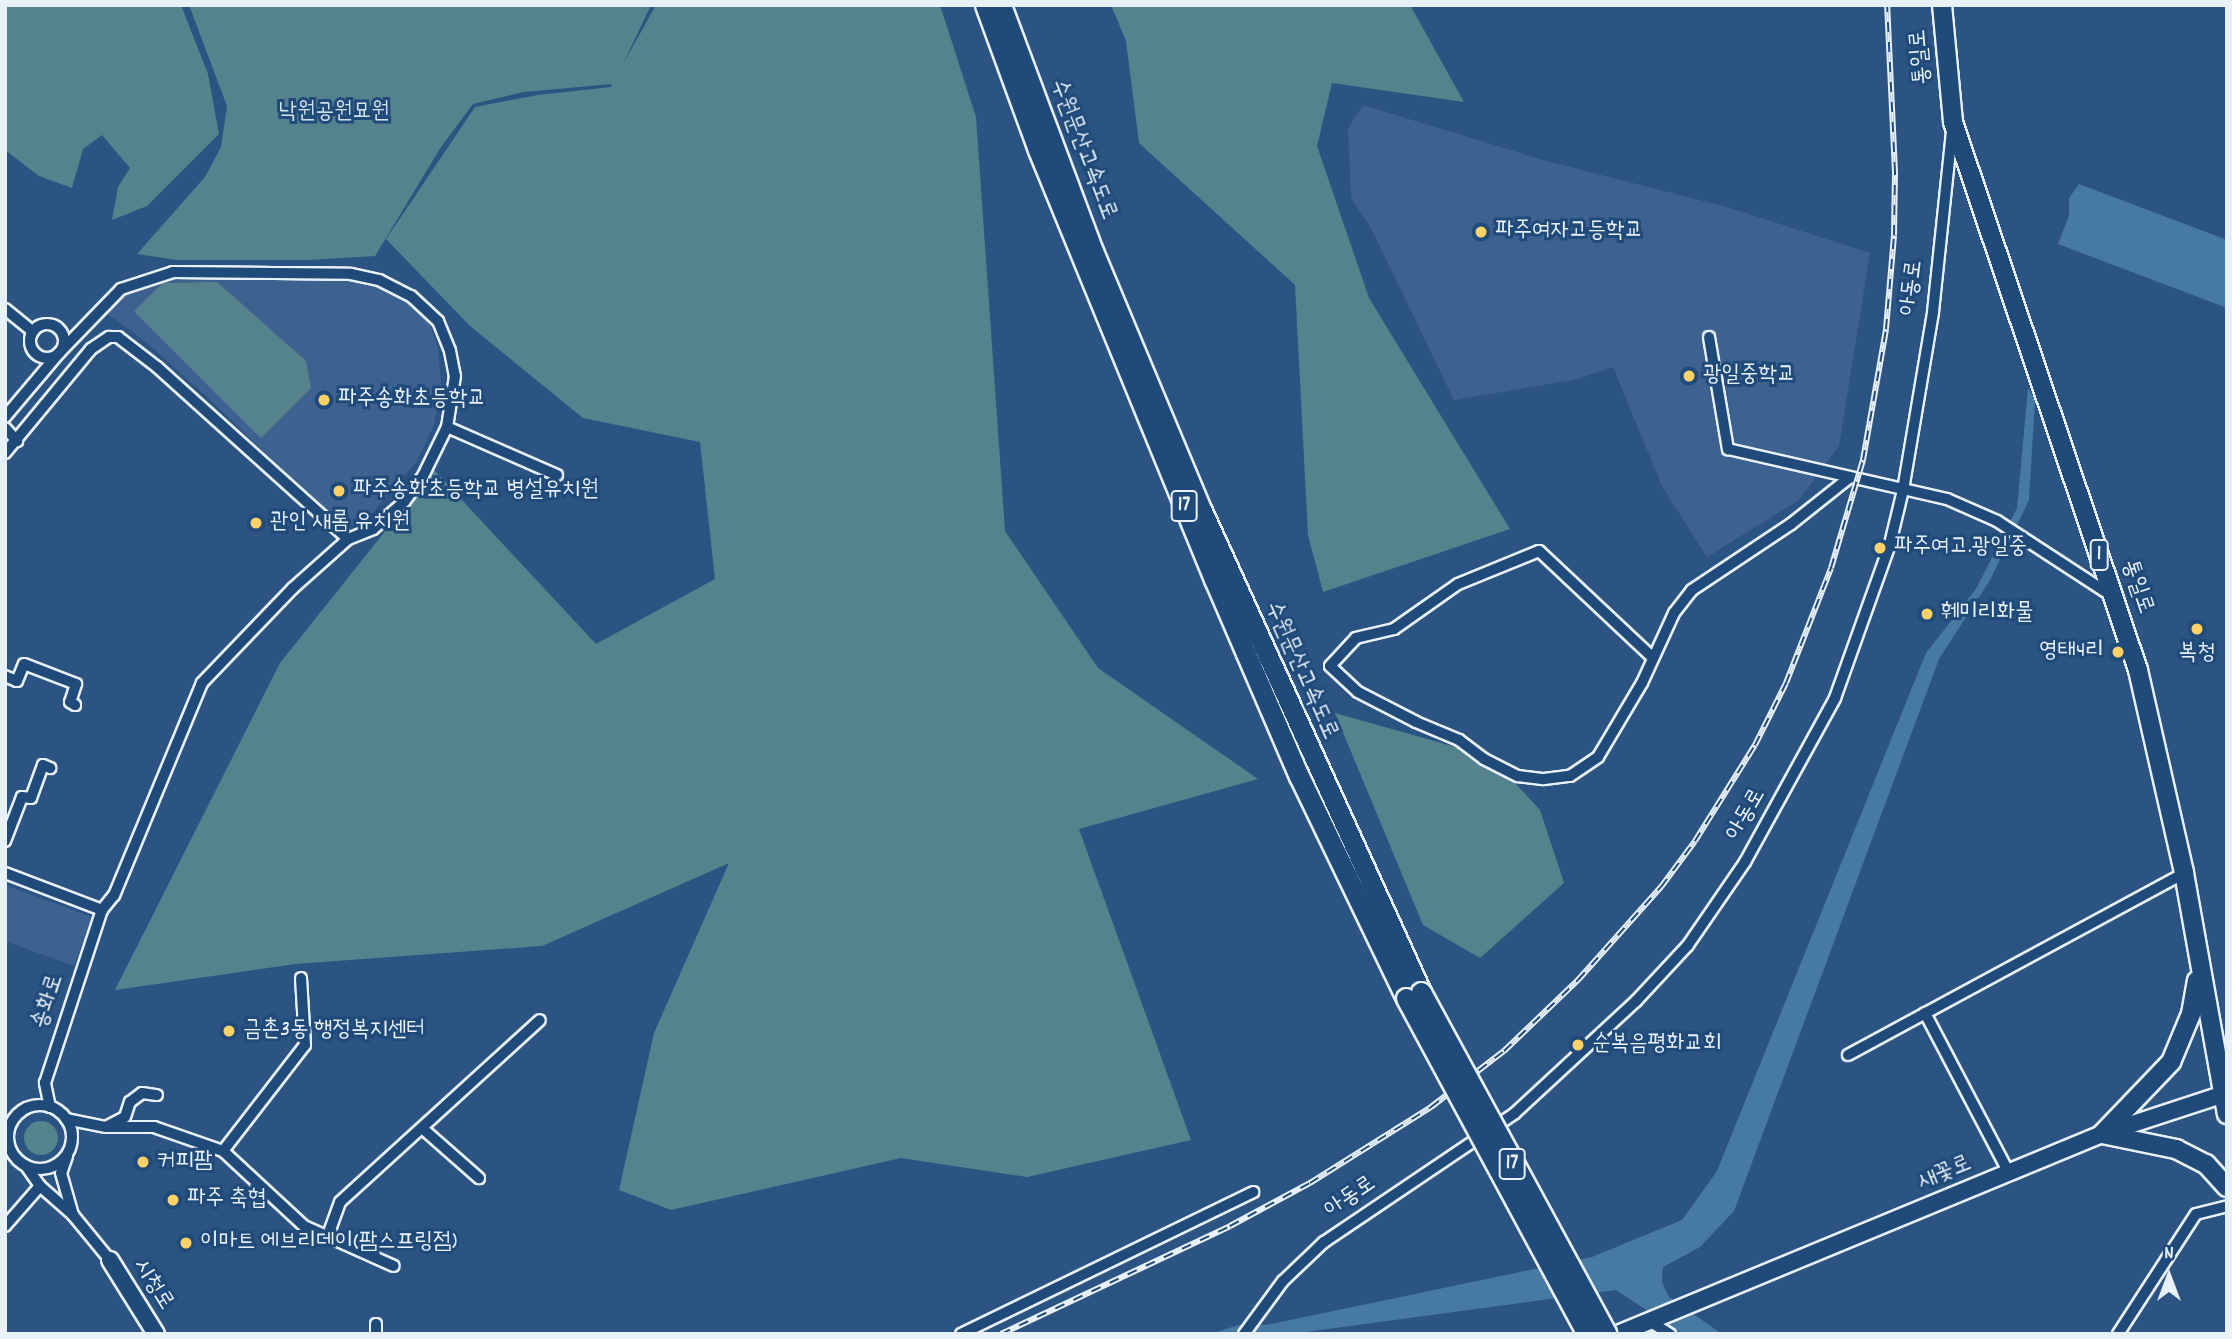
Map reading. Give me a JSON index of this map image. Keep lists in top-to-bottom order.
{
  "streets": {
    "highway": ["수원문산고속도로", "17"],
    "main road": ["통일로", "1"],
    "street": [
      "아동로",
      "송화로",
      "새꽃로",
      "시청로"
    ]
  },
  "crossings": [
    ["통일로", "아동로"],
    ["통일로", "새꽃로"]
  ],
  "parks": ["낙원공원묘원"],
  "places": [
    "파주여자고등학교",
    "광일중학교",
    "파주송화초등학교",
    "파주송화초등학교 병설유치원",
    "관인 새롬 유치원",
    "파주여고.광일중",
    "훼미리화물",
    "복청",
    "영태4리",
    "금촌3동 행정복지센터",
    "순복음평화교회",
    "커피팜",
    "파주 축협",
    "이마트 에브리데이(팜스프링점)"
  ],
  "north": "top"
}
